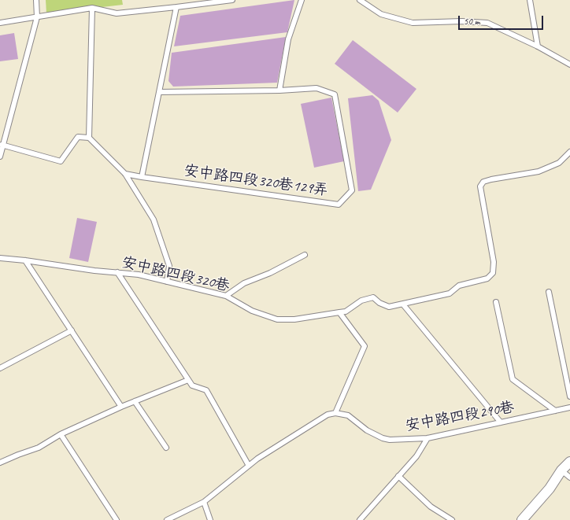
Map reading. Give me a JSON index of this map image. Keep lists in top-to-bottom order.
{
  "streets": {
    "lane": ["安中路四段320巷129弄", "安中路四段320巷", "安中路四段290巷"]
  },
  "scale_bar": "50 m"
}
